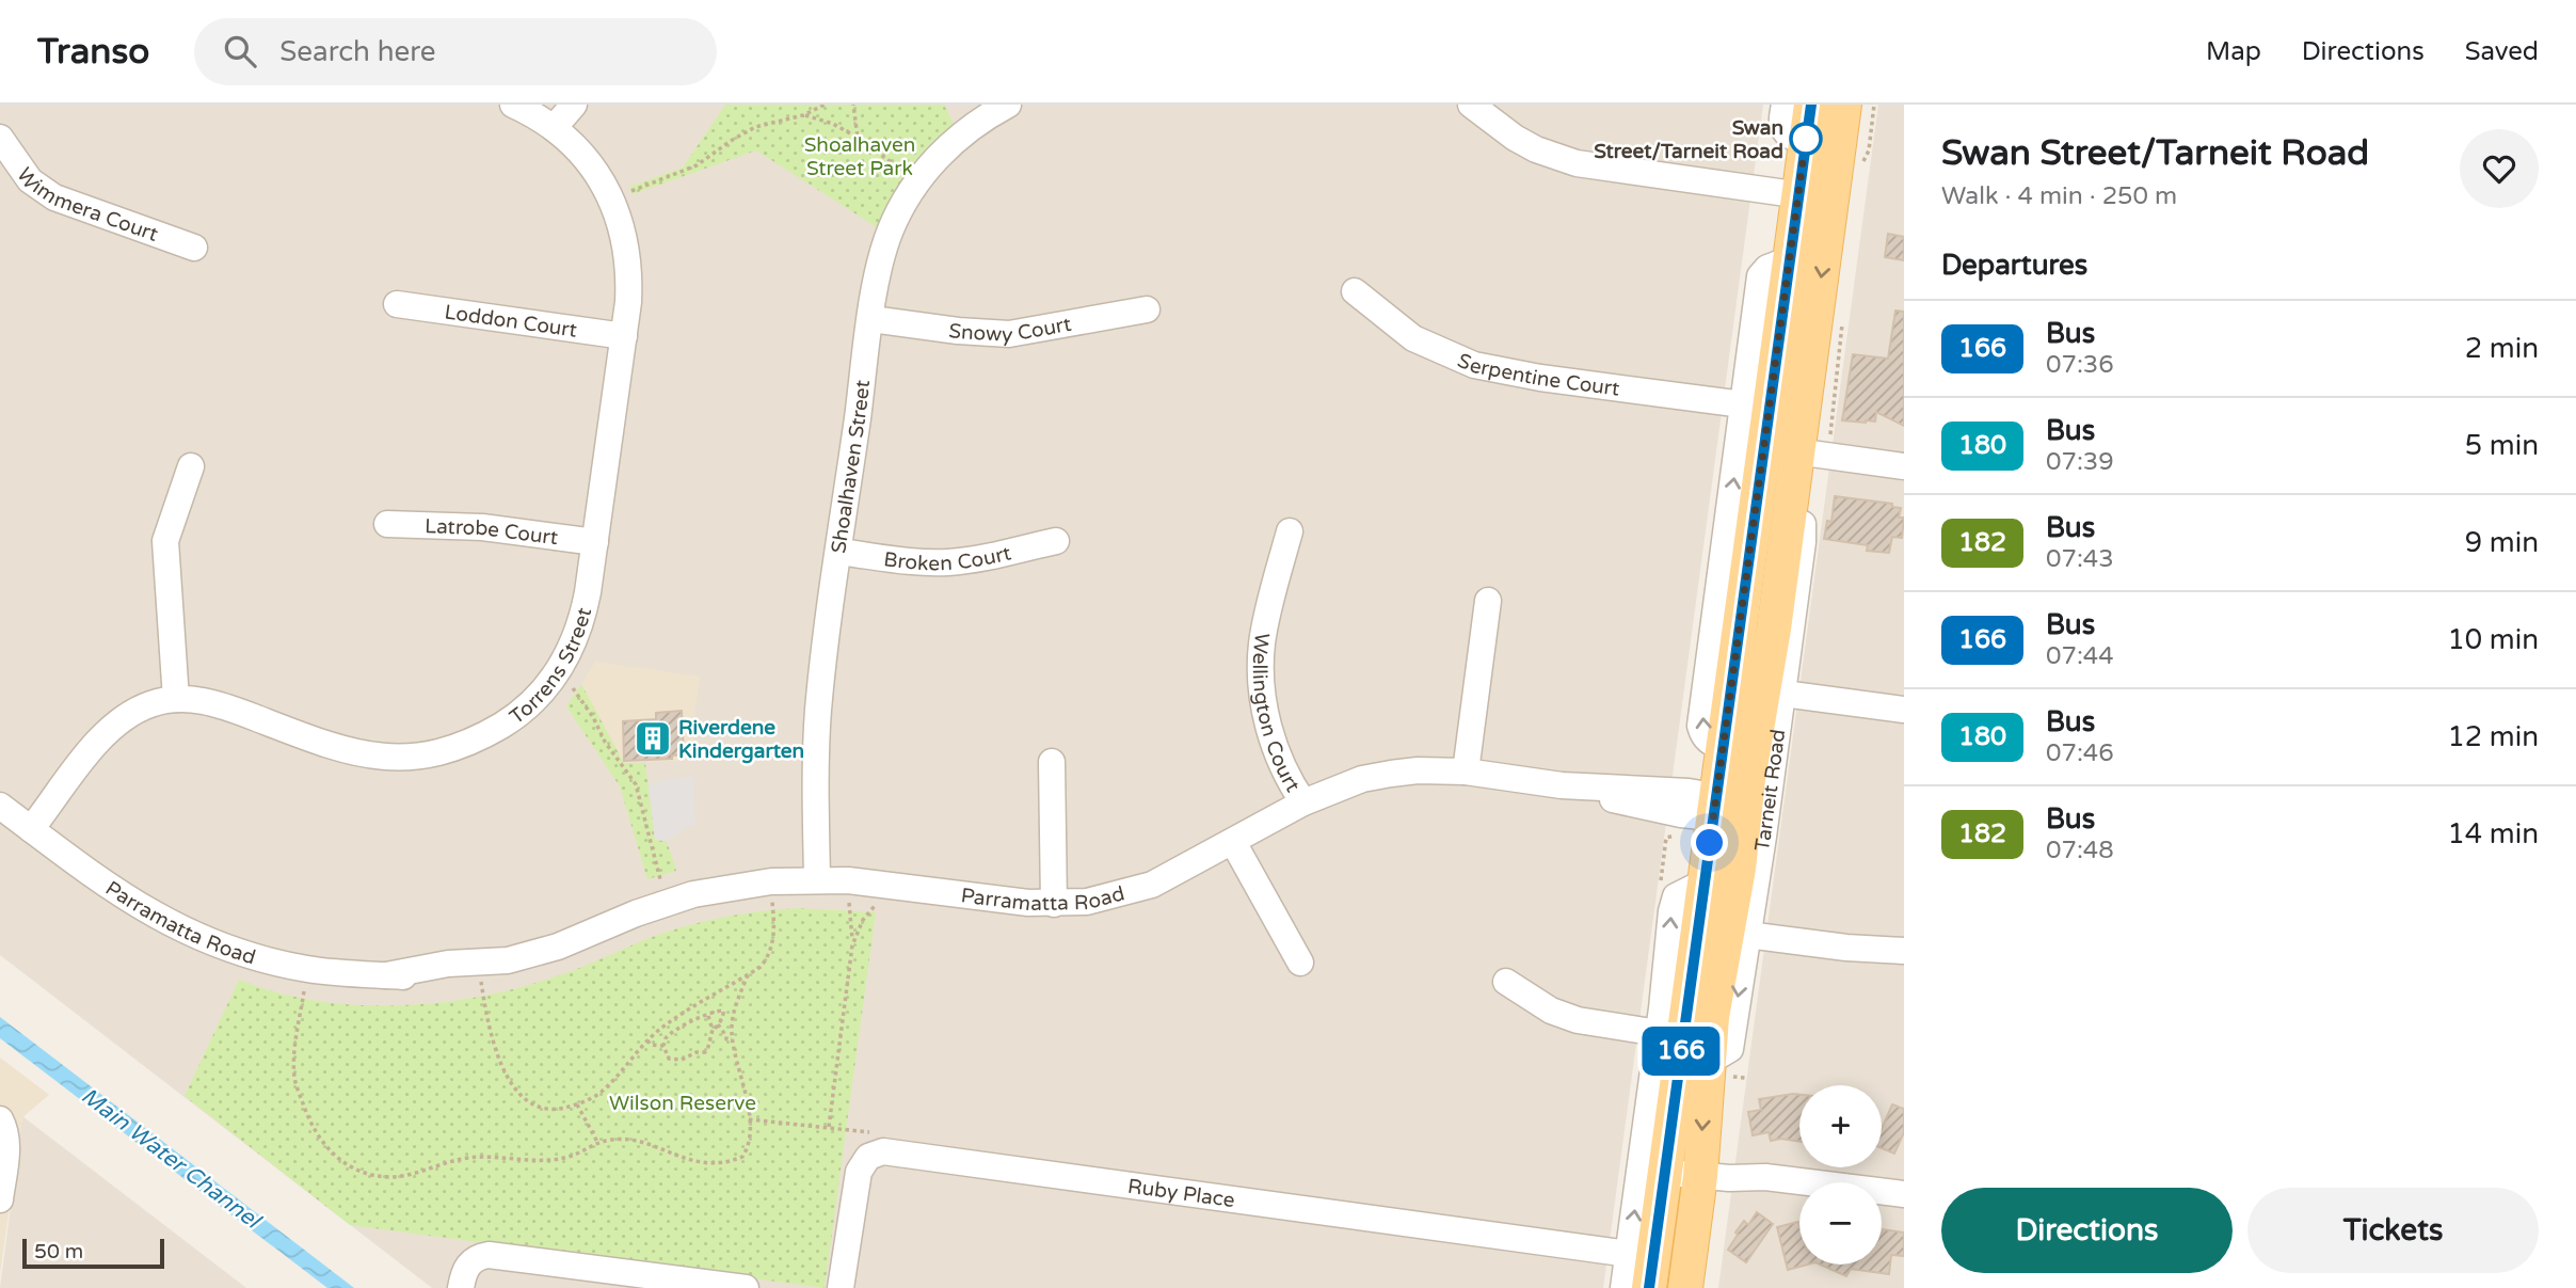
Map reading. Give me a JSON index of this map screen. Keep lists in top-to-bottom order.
{
  "streets": {
    "main road": ["Tarneit Road"],
    "street": [
      "Wimmera Court",
      "Loddon Court",
      "Snowy Court",
      "Serpentine Court",
      "Shoalhaven Street",
      "Latrobe Court",
      "Broken Court",
      "Torrens Street",
      "Wellington Court",
      "Parramatta Road",
      "Ruby Place"
    ]
  },
  "crossings": [
    ["Loddon Court", "Torrens Street"],
    ["Snowy Court", "Shoalhaven Street"],
    ["Shoalhaven Street", "Broken Court"],
    ["Shoalhaven Street", "Parramatta Road"],
    ["Latrobe Court", "Torrens Street"],
    ["Torrens Street", "Parramatta Road"],
    ["Wellington Court", "Parramatta Road"],
    ["Tarneit Road", "Parramatta Road"]
  ],
  "water": ["Main Water Channel"],
  "parks": ["Shoalhaven Street Park", "Wilson Reserve"],
  "places": {
    "other": ["Swan Street/Tarneit Road"],
    "building": ["Riverdene Kindergarten"]
  },
  "lines": ["bus line 166"],
  "scale_bar": "50 m",
  "page": {
    "header": "Transo",
    "search": "Search here",
    "nav": ["Map", "Directions", "Saved"],
    "on_map": "166",
    "heading": [
      ["Swan Street/Tarneit Road", "Walk · 4 min · 250 m"],
      "Departures"
    ],
    "list": [
      {
        "mark": "166",
        "name": "Bus",
        "note": "07:36",
        "value": "2 min"
      },
      {
        "mark": "180",
        "name": "Bus",
        "note": "07:39",
        "value": "5 min"
      },
      {
        "mark": "182",
        "name": "Bus",
        "note": "07:43",
        "value": "9 min"
      },
      {
        "mark": "166",
        "name": "Bus",
        "note": "07:44",
        "value": "10 min"
      },
      {
        "mark": "180",
        "name": "Bus",
        "note": "07:46",
        "value": "12 min"
      },
      {
        "mark": "182",
        "name": "Bus",
        "note": "07:48",
        "value": "14 min"
      }
    ],
    "map_buttons": ["+", "−"],
    "buttons": ["Directions", "Tickets"],
    "scale": "50 m"
  }
}
